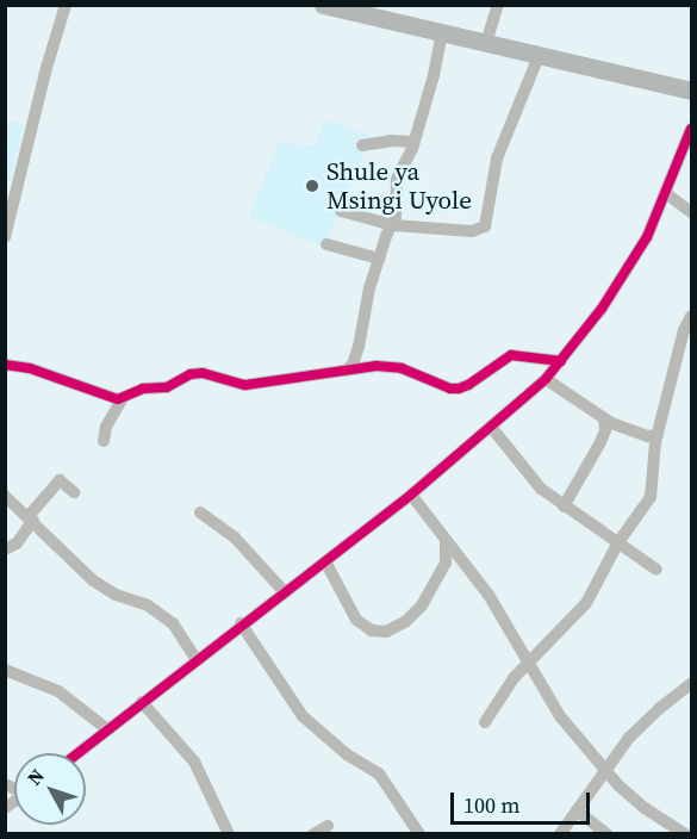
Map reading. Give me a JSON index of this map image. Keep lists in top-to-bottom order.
{
  "places": ["Shule ya Msingi Uyole"],
  "scale_bar": "100 m",
  "north": "top left"
}
